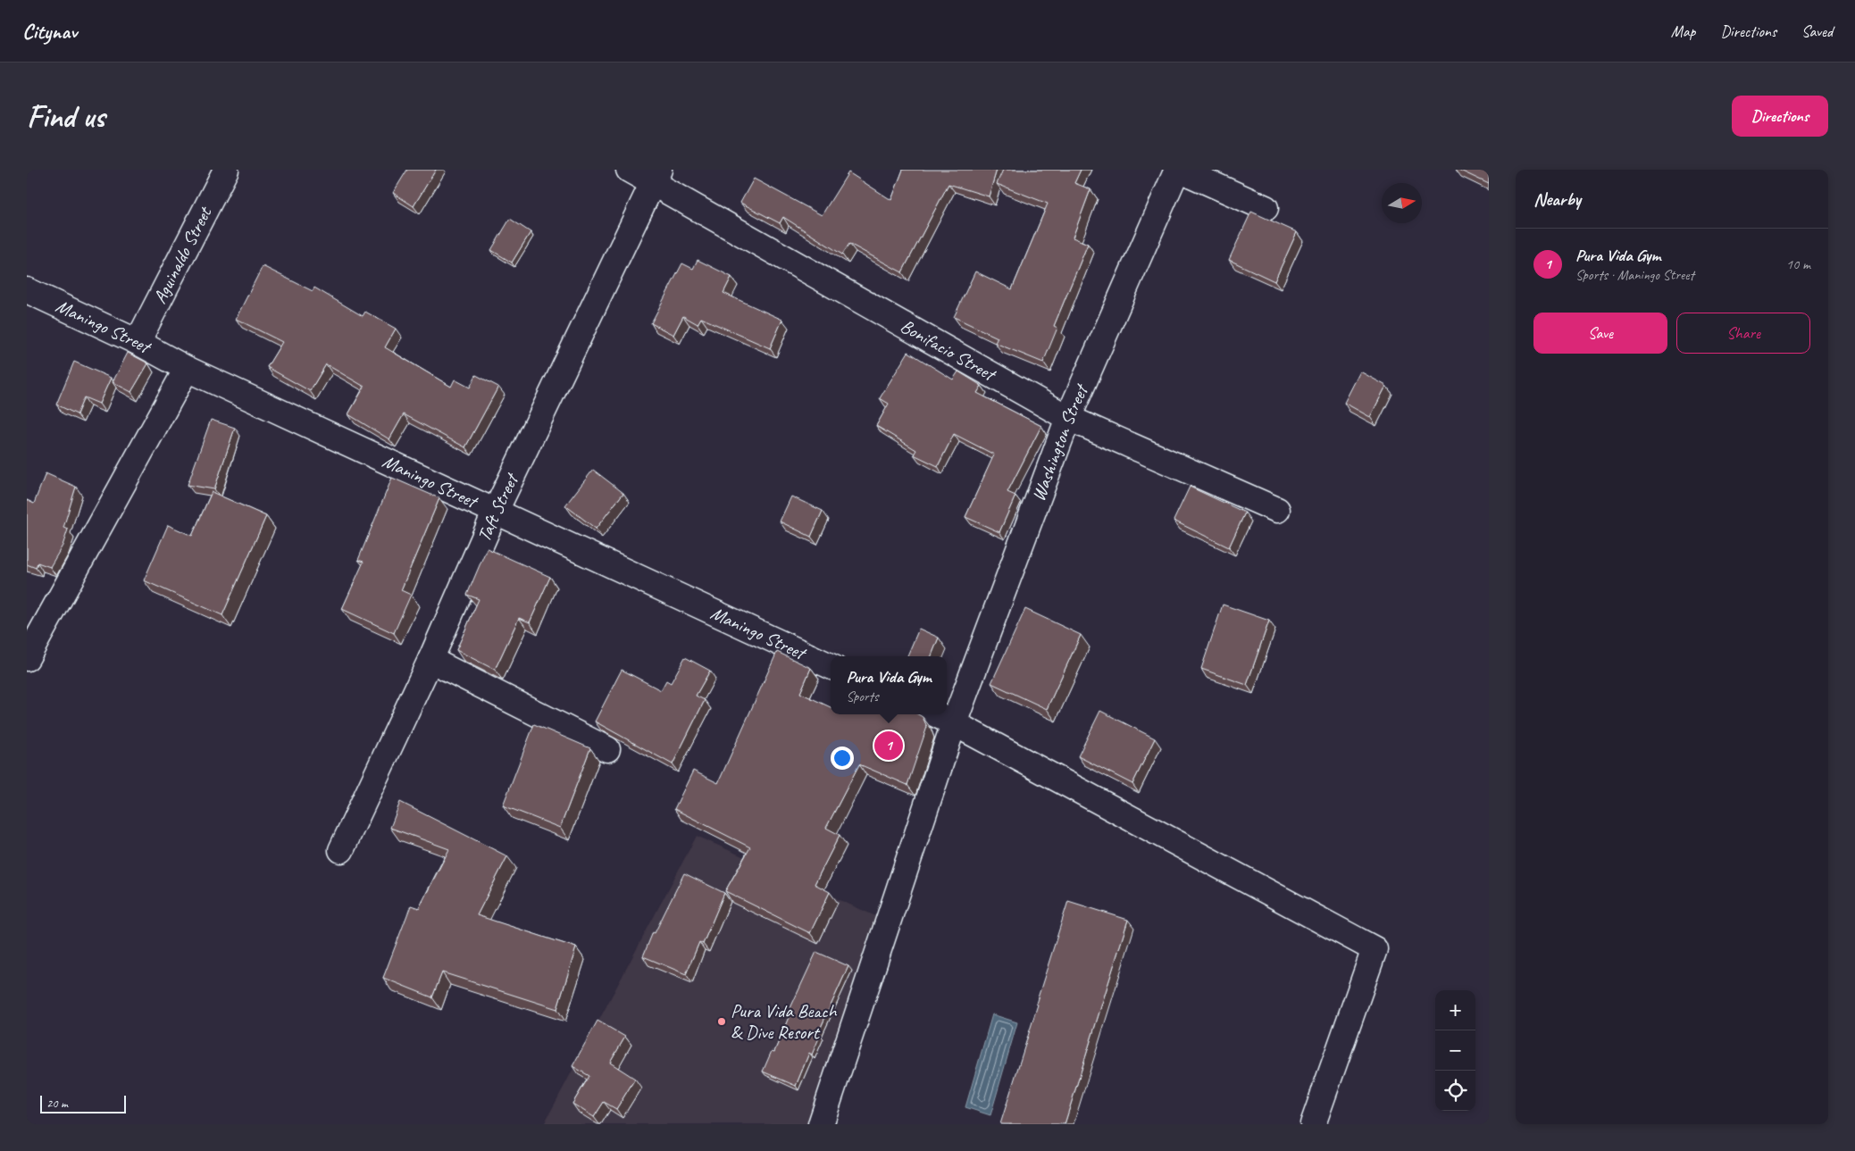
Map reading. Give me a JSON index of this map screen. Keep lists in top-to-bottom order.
{
  "streets": {
    "street": [
      "Aguinaldo Street",
      "Maningo Street",
      "Bonifacio Street",
      "Washington Street",
      "Taft Street"
    ]
  },
  "crossings": [
    ["Aguinaldo Street", "Maningo Street"],
    ["Maningo Street", "Taft Street"],
    ["Bonifacio Street", "Washington Street"],
    ["Bonifacio Street", "Taft Street"]
  ],
  "places": ["Pura Vida Beach & Dive Resort"],
  "scale_bar": "20 m",
  "north": "right",
  "page": {
    "header": "Citynav",
    "nav": ["Map", "Directions", "Saved"],
    "buttons": [
      "Directions",
      ["Save", "Share"]
    ],
    "title": "Find us",
    "heading": "Nearby",
    "list": [
      {
        "mark": "1",
        "name": "Pura Vida Gym",
        "note": "Sports · Maningo Street",
        "value": "10 m"
      }
    ],
    "popup": ["Pura Vida Gym", "Sports"],
    "pins": "1",
    "map_buttons": ["+", "−"],
    "scale": "20 m"
  }
}
